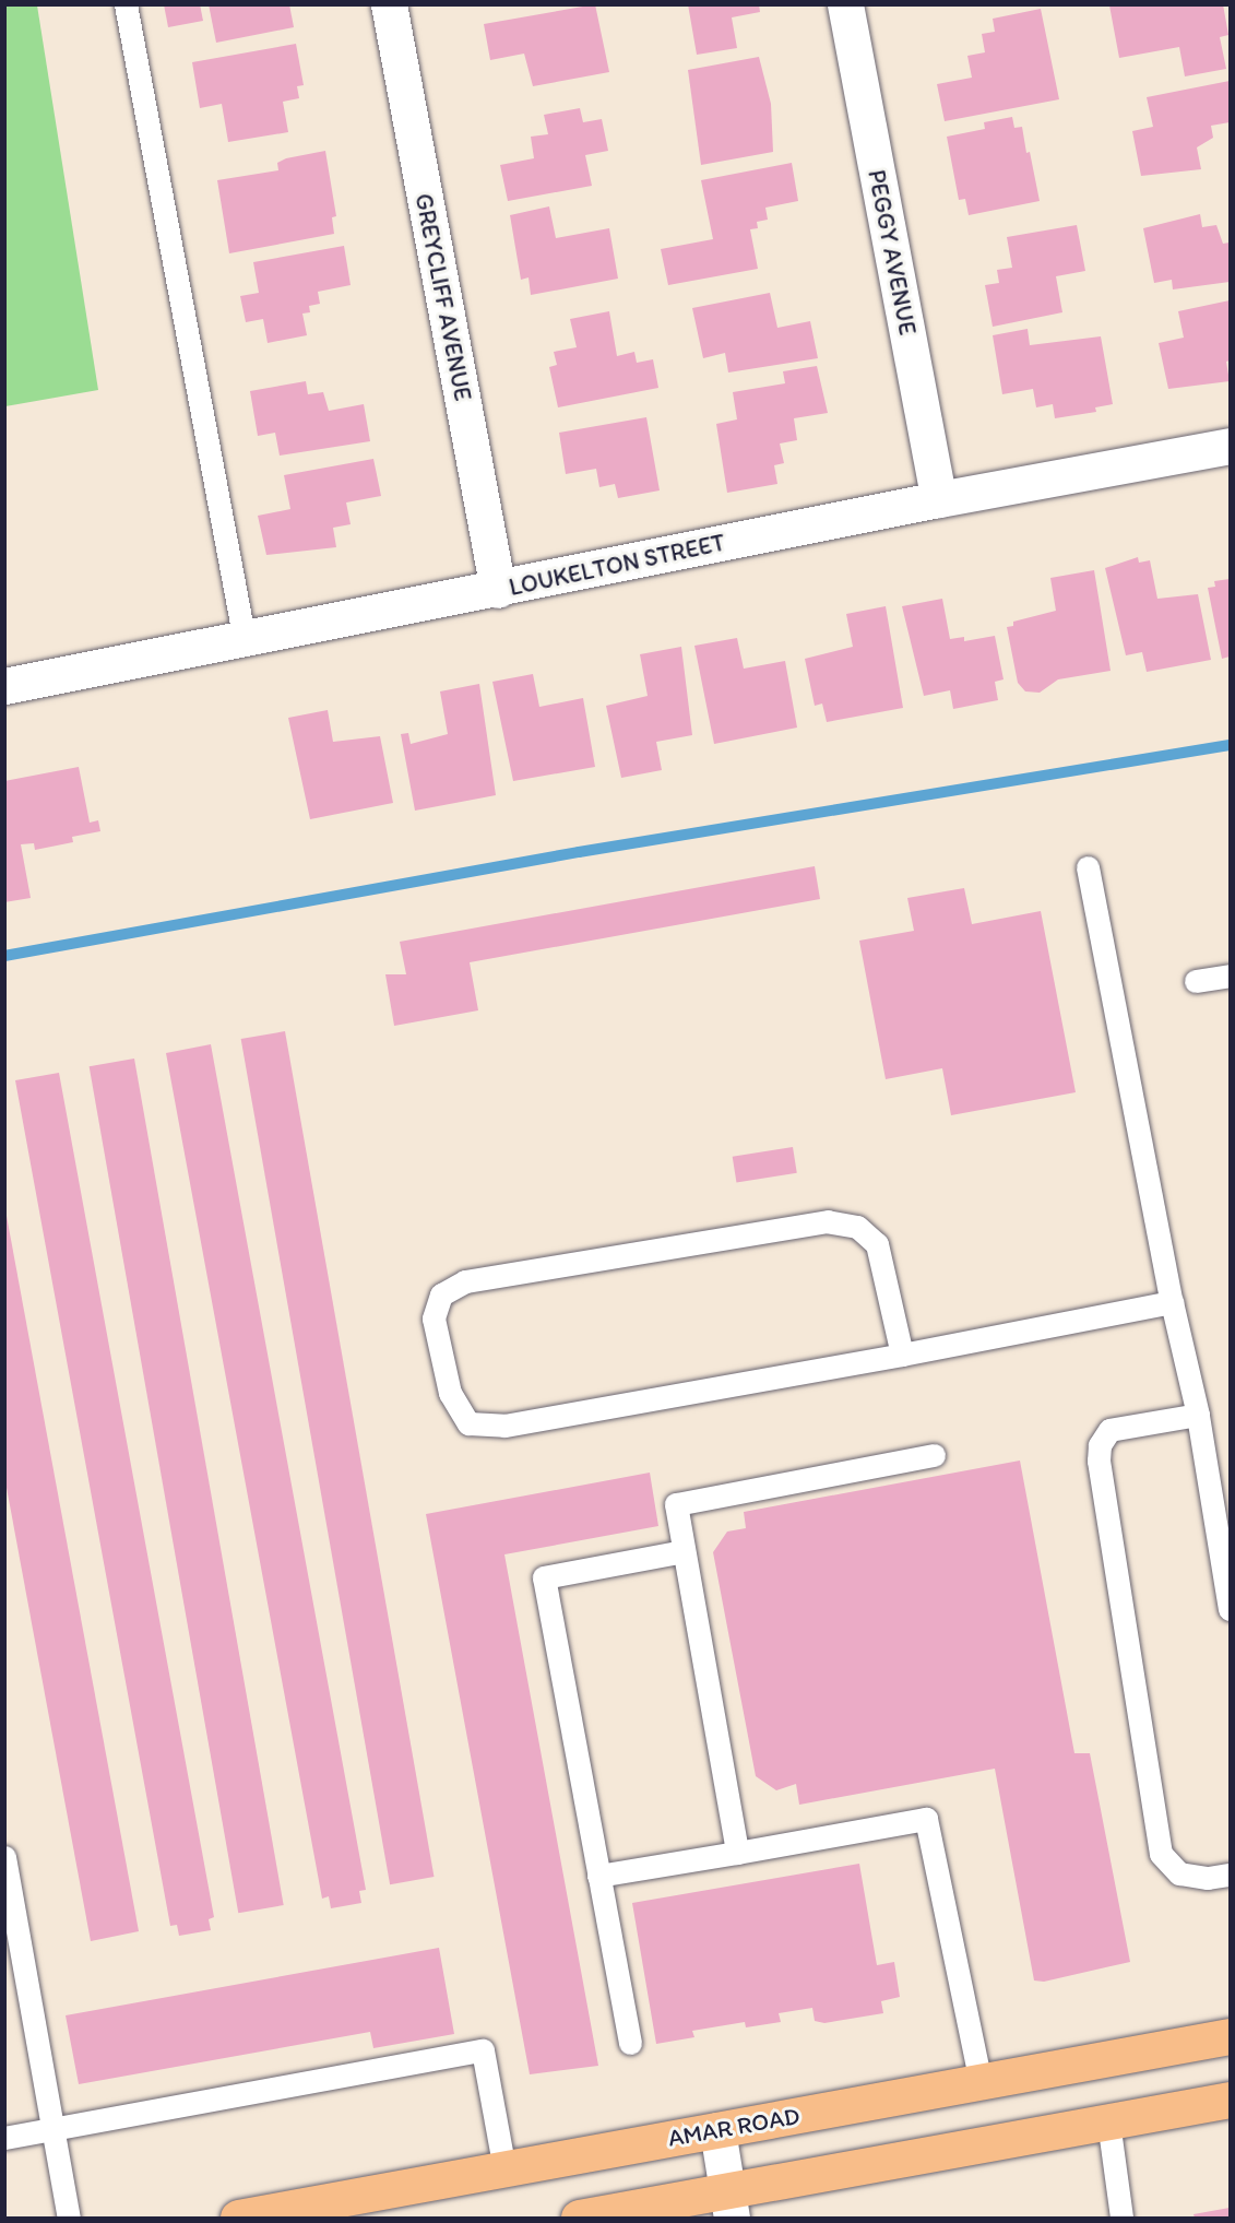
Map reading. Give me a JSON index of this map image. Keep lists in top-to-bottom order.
{
  "streets": {
    "main road": ["AMAR ROAD"],
    "street": ["PEGGY AVENUE", "GREYCLIFF AVENUE", "LOUKELTON STREET"]
  },
  "crossings": [
    ["PEGGY AVENUE", "LOUKELTON STREET"],
    ["GREYCLIFF AVENUE", "LOUKELTON STREET"]
  ]
}
